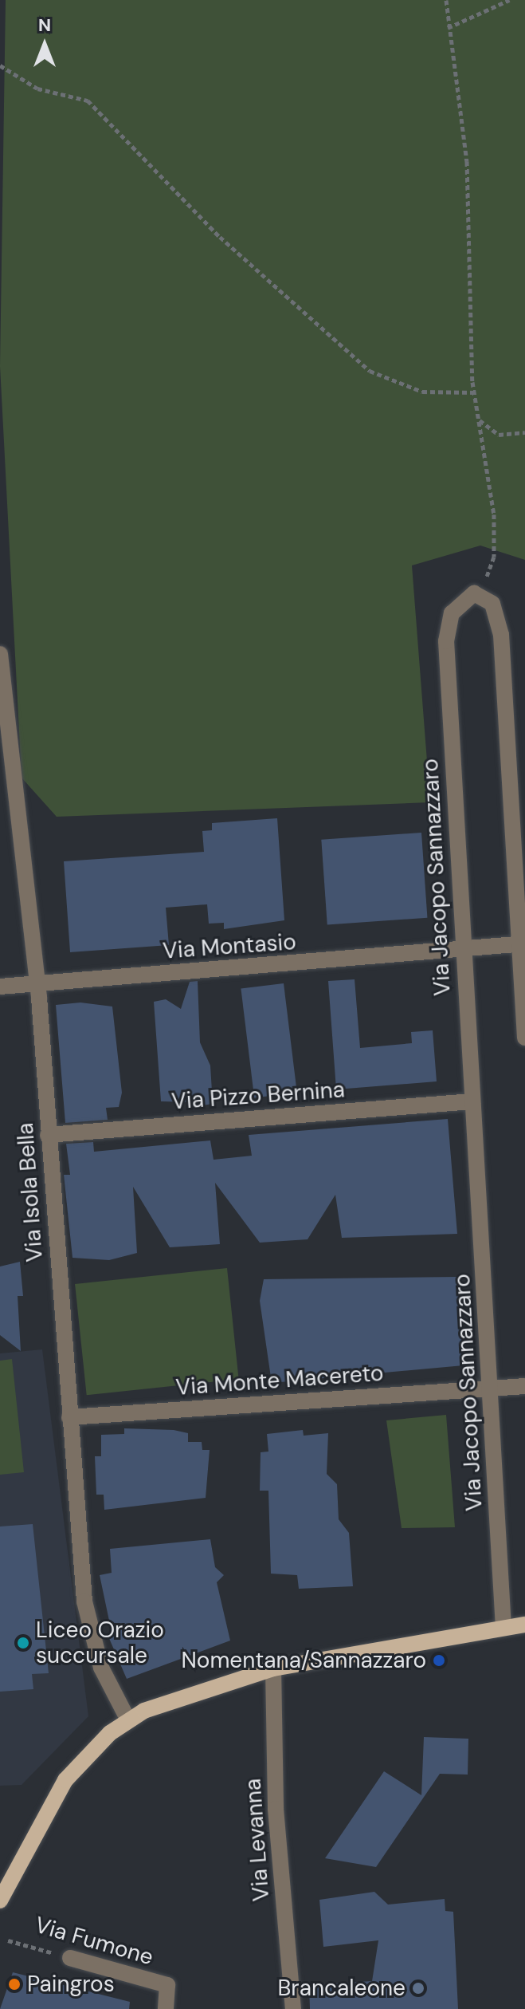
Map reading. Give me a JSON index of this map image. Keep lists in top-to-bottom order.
{
  "streets": {
    "street": [
      "Via Jacopo Sannazzaro",
      "Via Montasio",
      "Via Pizzo Bernina",
      "Via Isola Bella",
      "Via Monte Macereto",
      "Via Levanna",
      "Via Fumone"
    ]
  },
  "crossings": [
    ["Via Jacopo Sannazzaro", "Via Montasio"],
    ["Via Jacopo Sannazzaro", "Via Pizzo Bernina"],
    ["Via Jacopo Sannazzaro", "Via Monte Macereto"],
    ["Via Montasio", "Via Isola Bella"],
    ["Via Pizzo Bernina", "Via Isola Bella"],
    ["Via Isola Bella", "Via Monte Macereto"]
  ],
  "places": [
    "Liceo Orazio succursale",
    "Nomentana/Sannazzaro",
    "Paingros",
    "Brancaleone"
  ],
  "north": "top"
}
